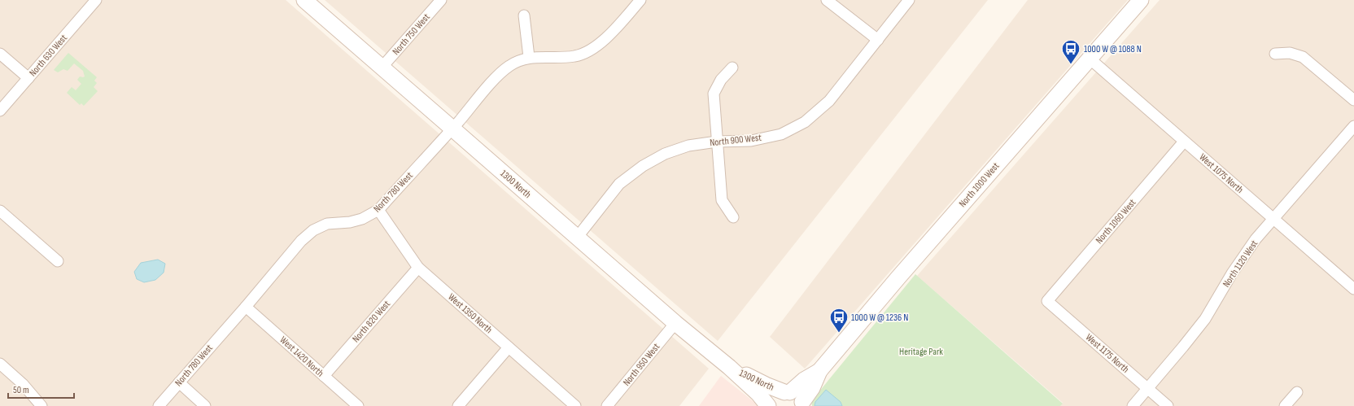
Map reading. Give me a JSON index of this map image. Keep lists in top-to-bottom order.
{
  "streets": {
    "street": [
      "North 750 West",
      "North 630 West",
      "North 900 West",
      "West 1075 North",
      "1300 North",
      "North 1000 West",
      "North 780 West",
      "North 1060 West",
      "North 1120 West",
      "West 1350 North",
      "North 820 West",
      "West 1175 North",
      "West 1420 North",
      "North 950 West"
    ]
  },
  "crossings": [
    ["North 750 West", "1300 North"],
    ["North 900 West", "1300 North"],
    ["West 1075 North", "North 1000 West"],
    ["West 1075 North", "North 1060 West"],
    ["West 1075 North", "North 1120 West"],
    ["1300 North", "North 1000 West"],
    ["1300 North", "North 780 West"],
    ["1300 North", "North 950 West"],
    ["North 780 West", "West 1350 North"],
    ["North 780 West", "West 1420 North"],
    ["North 1060 West", "West 1175 North"],
    ["North 1120 West", "West 1175 North"],
    ["West 1350 North", "North 820 West"],
    ["North 820 West", "West 1420 North"]
  ],
  "parks": ["Heritage Park"],
  "places": {
    "bus stop": ["1000 W @ 1088 N", "1000 W @ 1236 N"]
  },
  "scale_bar": "50 m"
}
